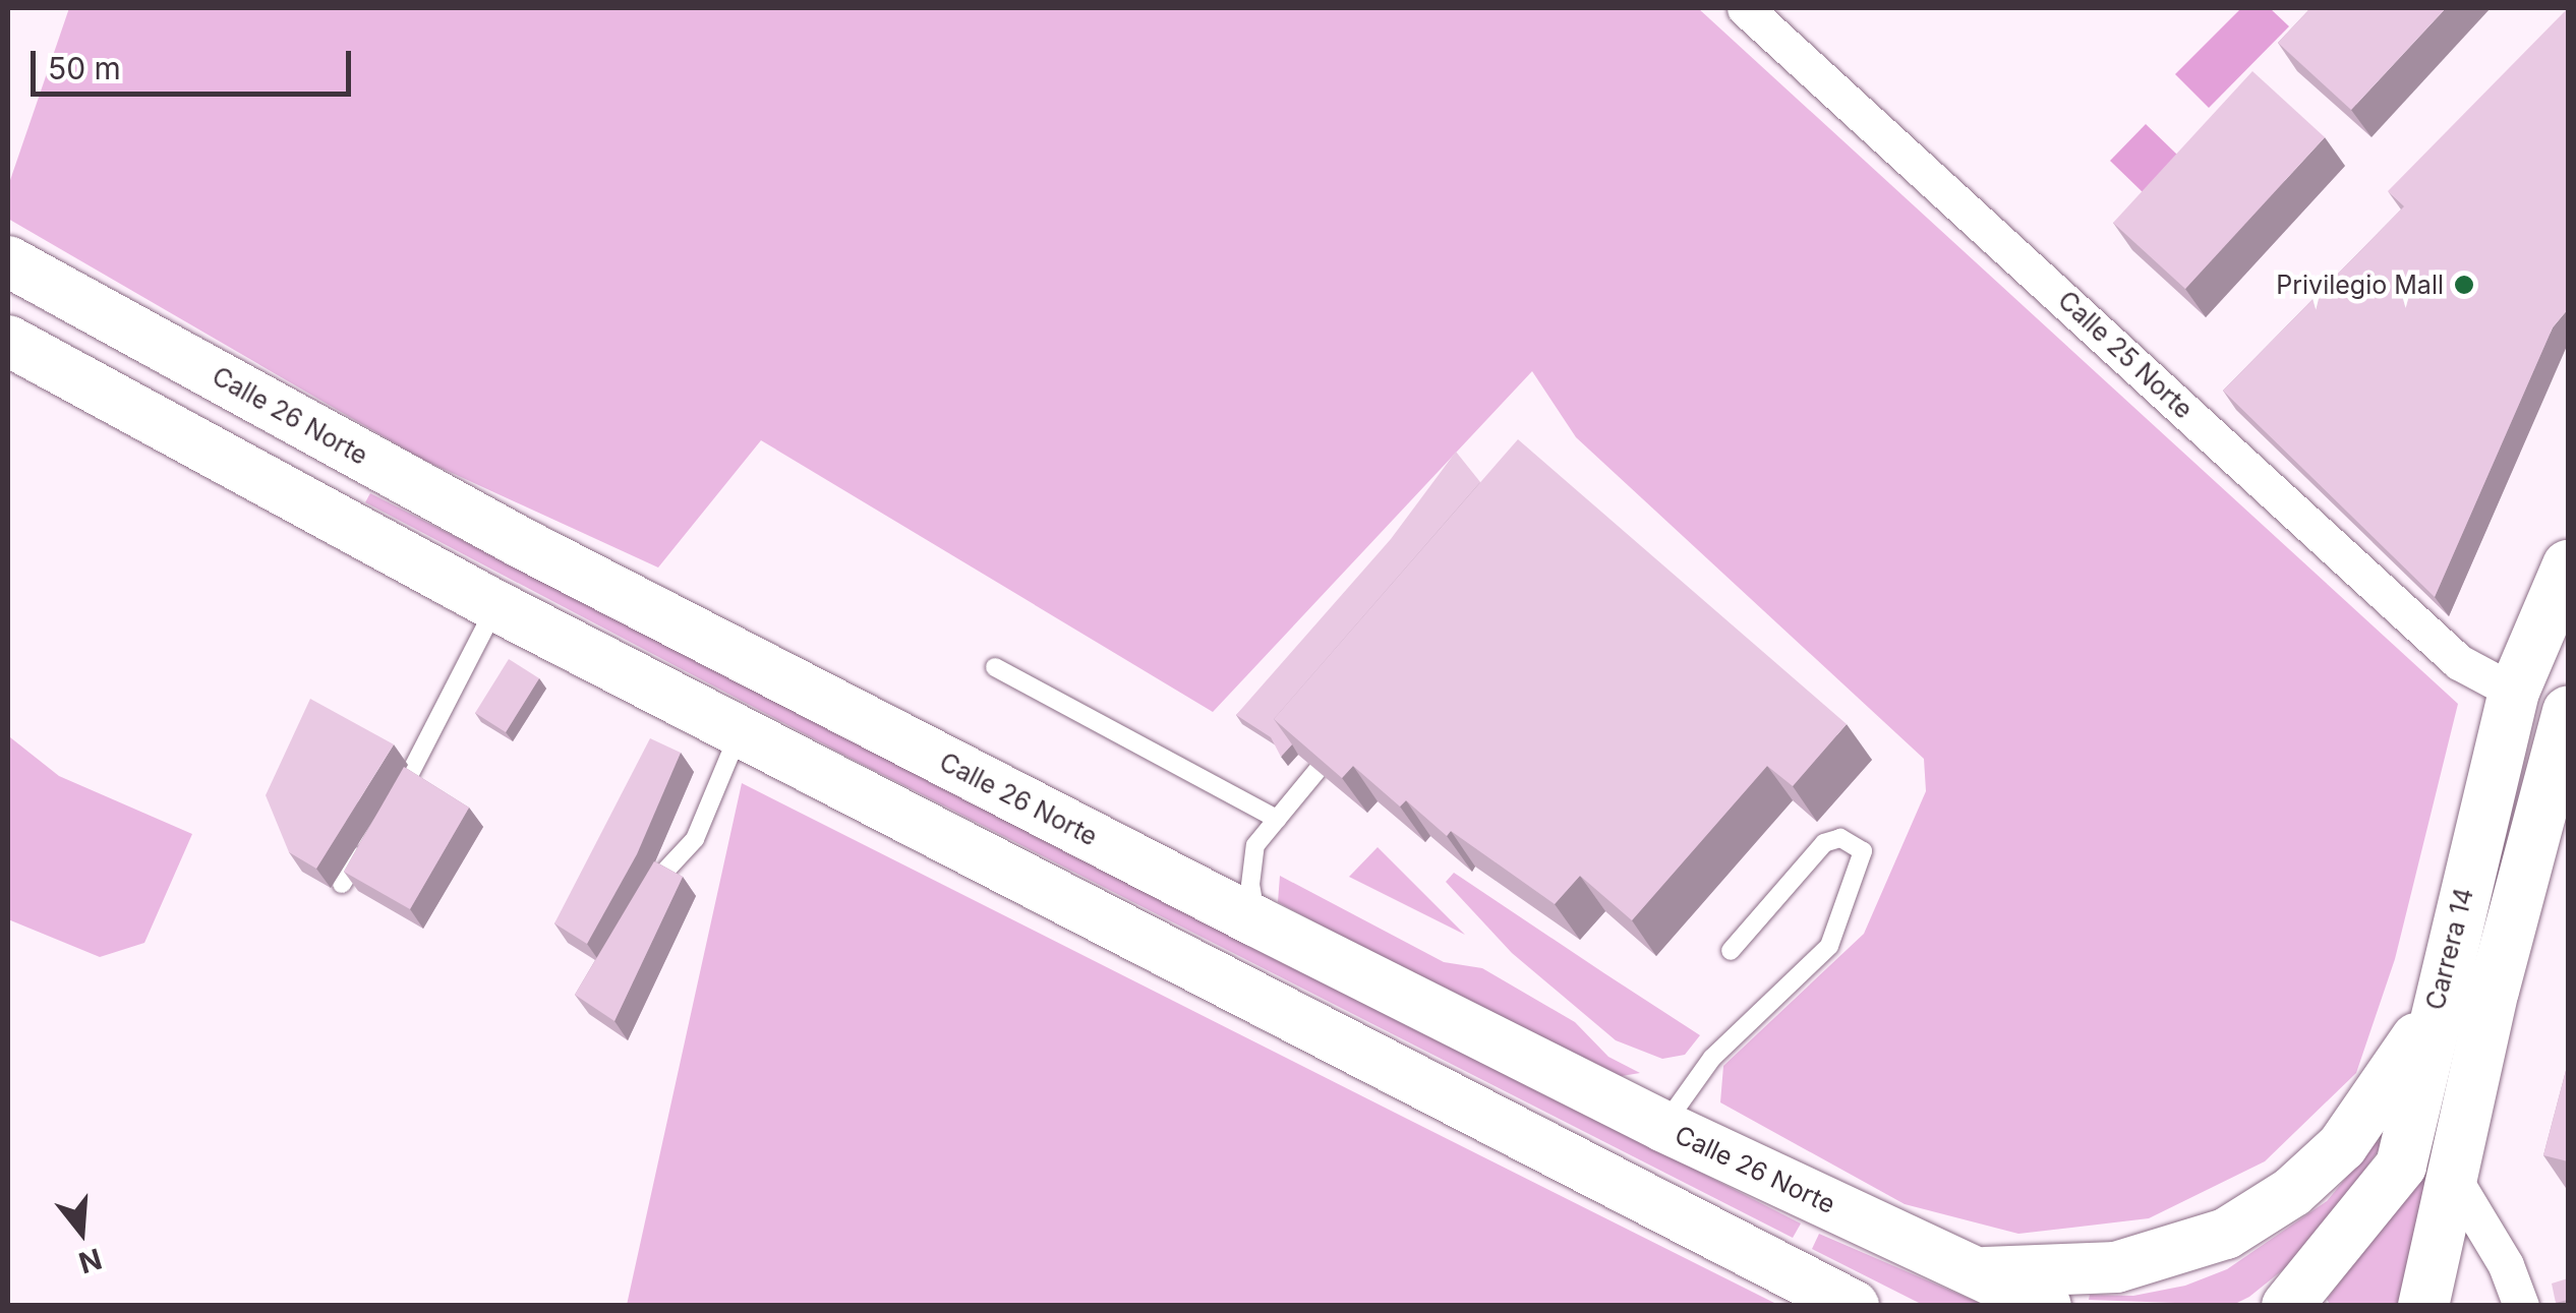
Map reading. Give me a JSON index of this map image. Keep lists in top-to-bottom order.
{
  "streets": {
    "street": ["Calle 25 Norte", "Calle 26 Norte", "Carrera 14"]
  },
  "crossings": [
    ["Calle 25 Norte", "Carrera 14"]
  ],
  "places": ["Privilegio Mall"],
  "scale_bar": "50 m",
  "north": "bottom"
}
